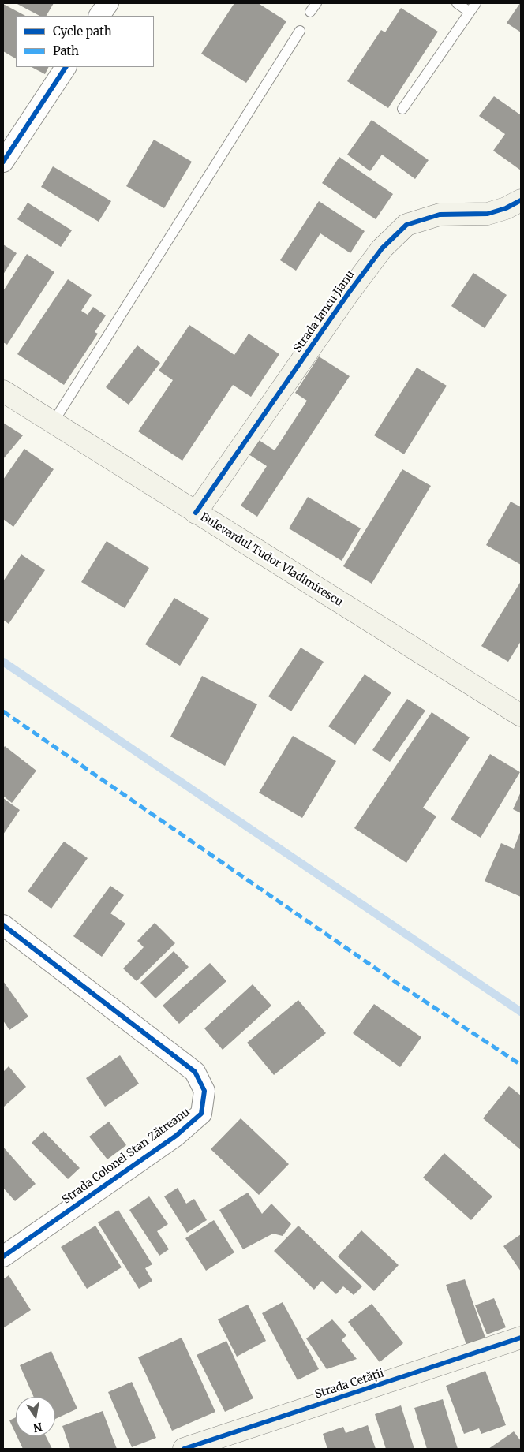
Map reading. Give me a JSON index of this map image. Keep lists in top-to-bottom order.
{
  "streets": {
    "street": [
      "Strada Iancu Jianu",
      "Bulevardul Tudor Vladimirescu",
      "Strada Colonel Stan Zătreanu",
      "Strada Cetății"
    ]
  },
  "crossings": [
    ["Strada Iancu Jianu", "Bulevardul Tudor Vladimirescu"]
  ],
  "legend": ["Cycle path", "Path"],
  "north": "bottom"
}
